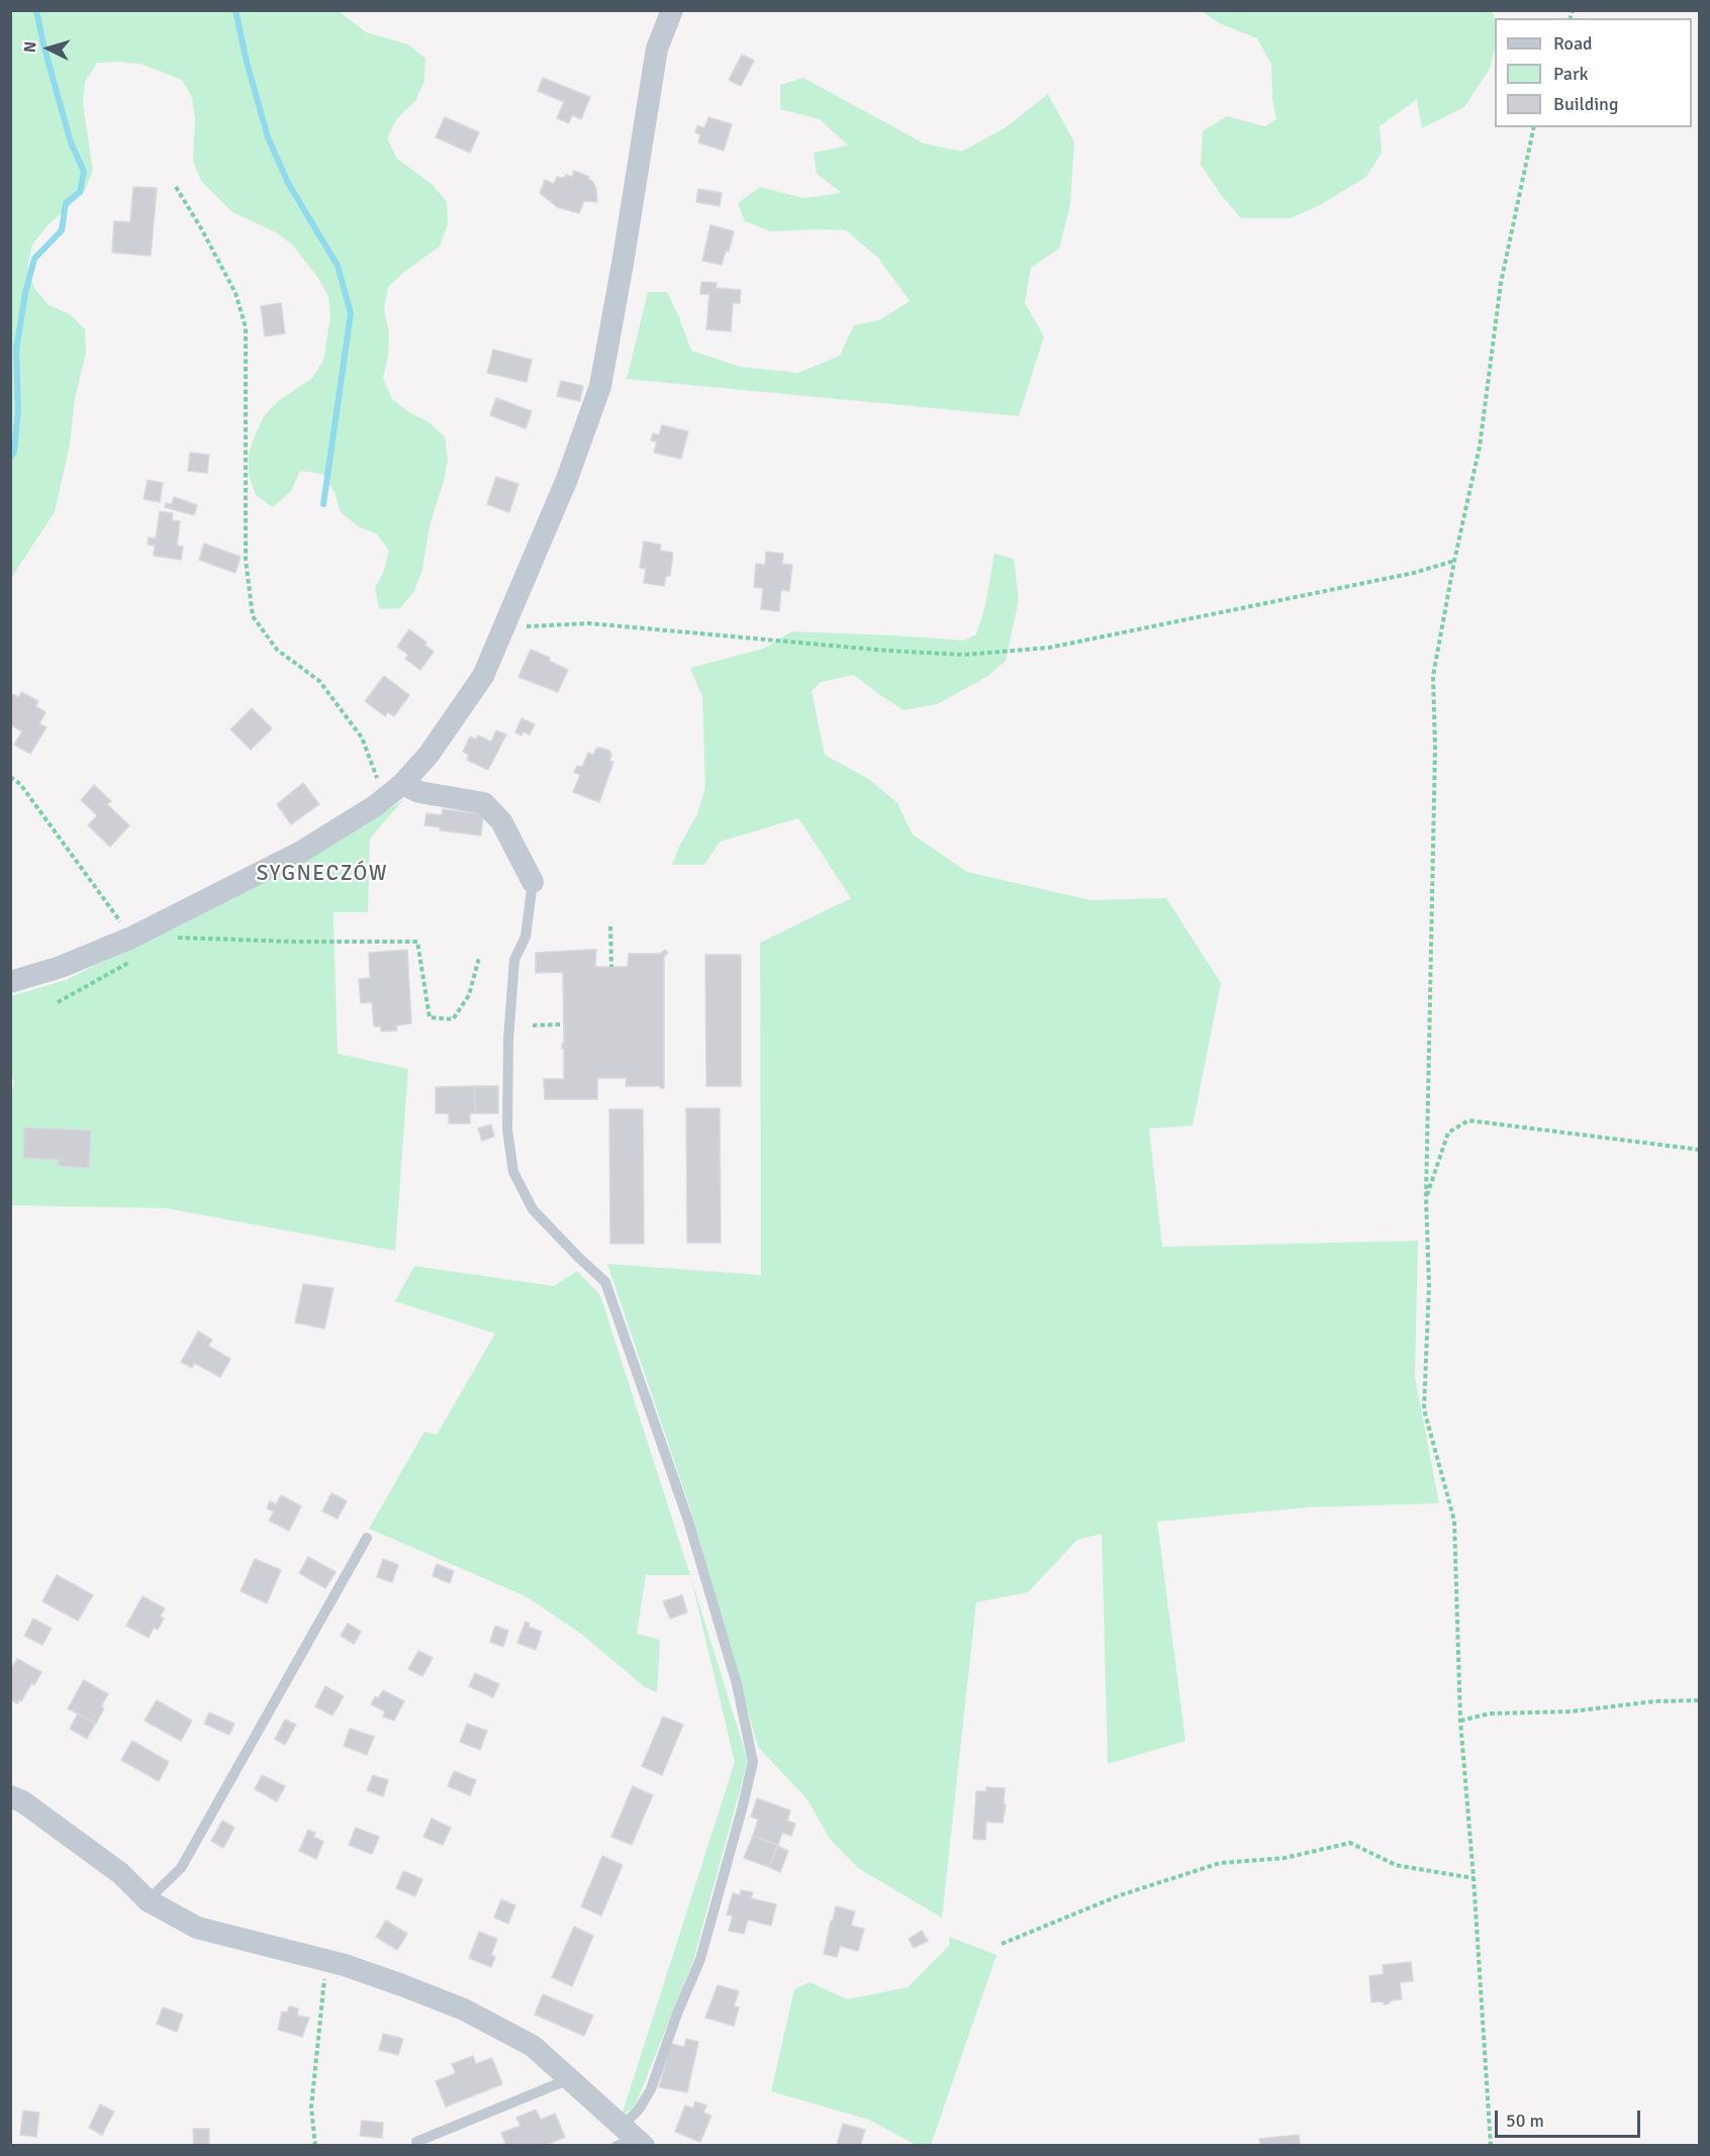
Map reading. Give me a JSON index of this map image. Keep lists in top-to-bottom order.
{
  "districts": ["SYGNECZÓW"],
  "legend": ["Road", "Park", "Building"],
  "scale_bar": "50 m",
  "north": "left"
}
